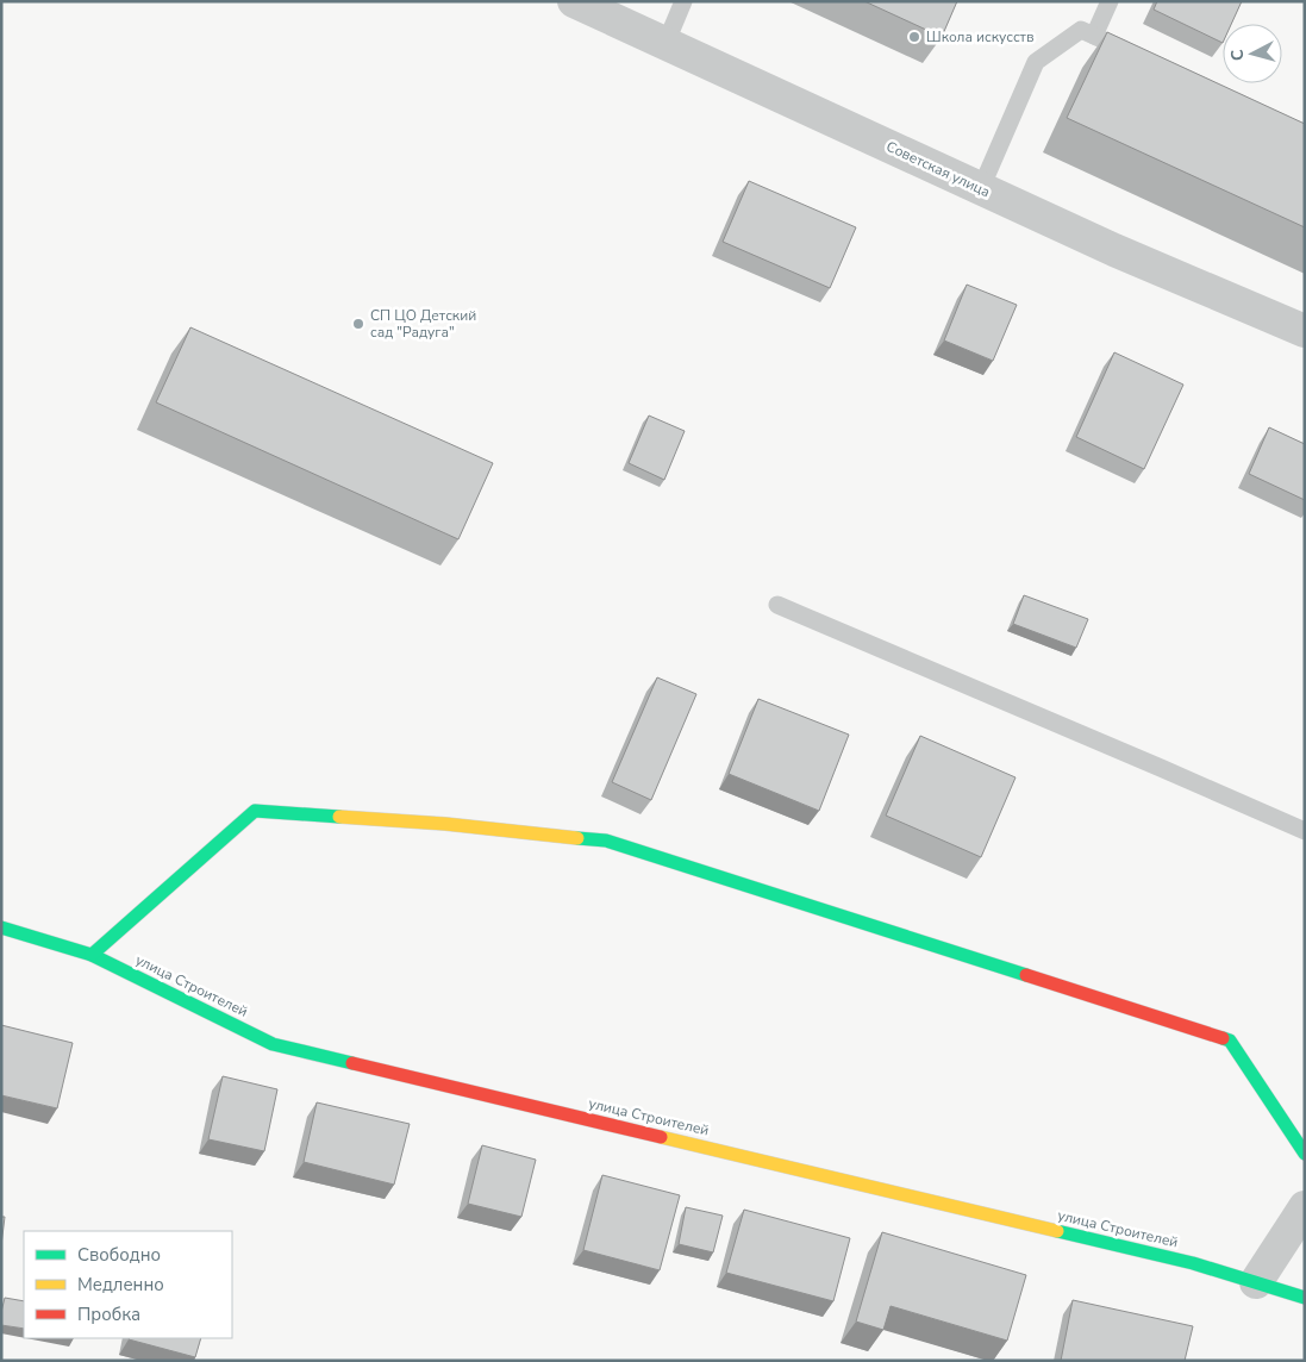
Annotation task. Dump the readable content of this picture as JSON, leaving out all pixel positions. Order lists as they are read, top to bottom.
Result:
{
  "streets": {
    "street": ["Советская улица", "улица Строителей"]
  },
  "places": ["Школа искусств", "СП ЦО Детский сад \"Радуга\""],
  "legend": ["Свободно", "Медленно", "Пробка"],
  "north": "left"
}
